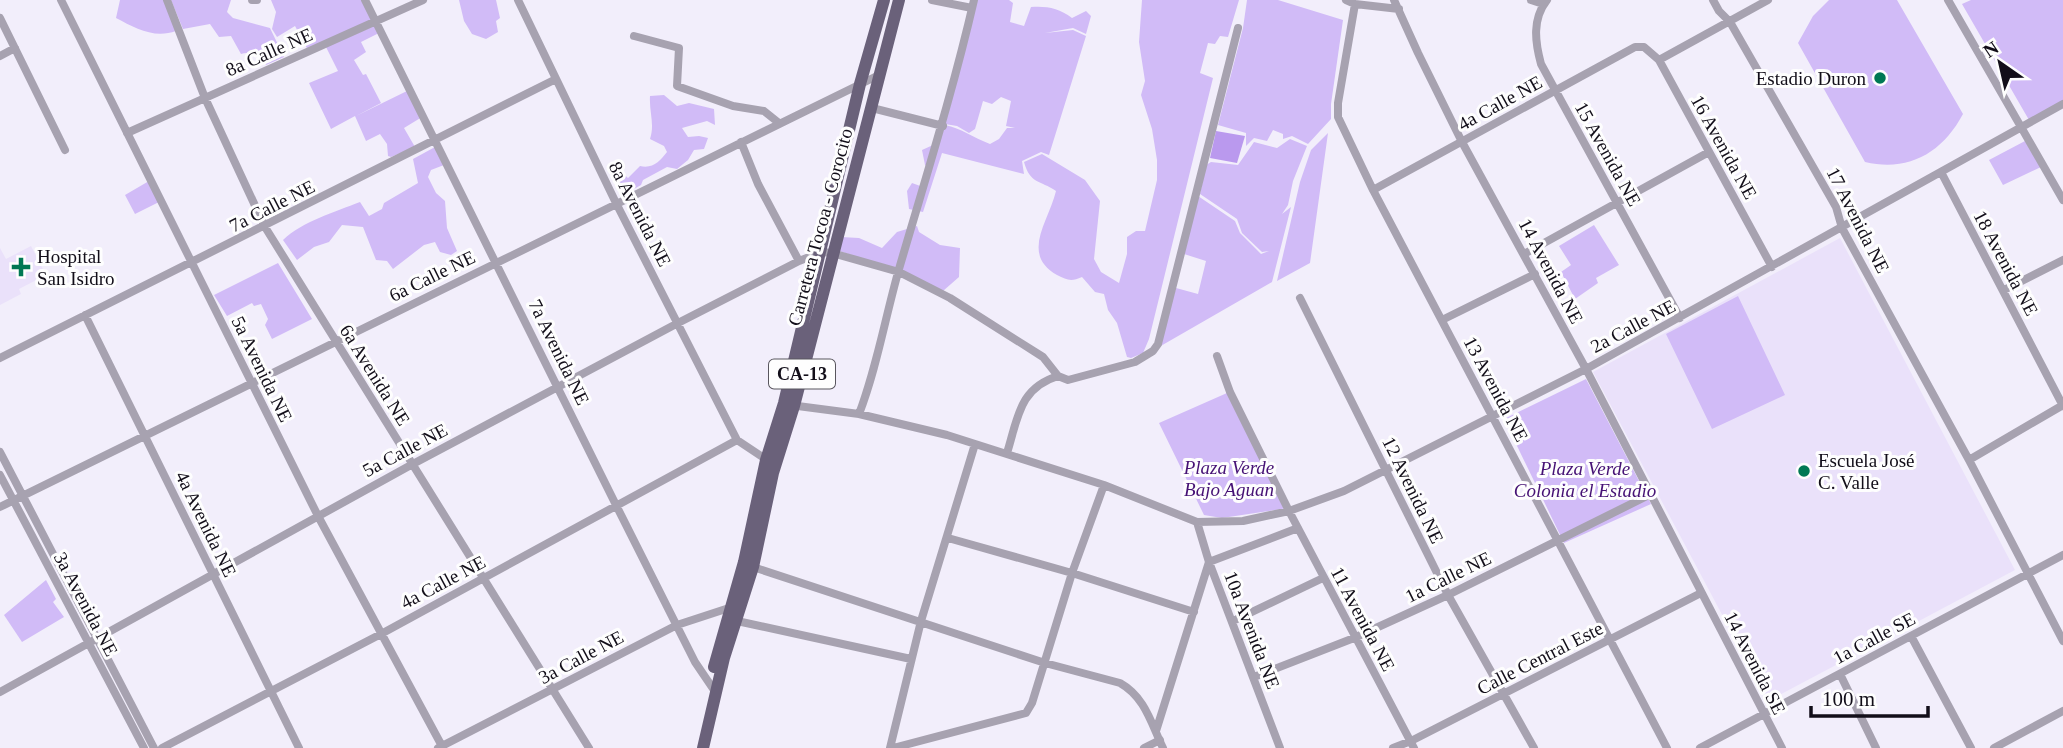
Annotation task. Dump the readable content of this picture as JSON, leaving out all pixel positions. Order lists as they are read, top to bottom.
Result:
{
  "streets": {
    "main road": ["Carretera Tocoa - Corocito", "CA-13"],
    "street": [
      "8a Calle NE",
      "4a Calle NE",
      "16 Avenida NE",
      "15 Avenida NE",
      "7a Calle NE",
      "8a Avenida NE",
      "17 Avenida NE",
      "18 Avenida NE",
      "14 Avenida NE",
      "6a Calle NE",
      "2a Calle NE",
      "7a Avenida NE",
      "5a Avenida NE",
      "6a Avenida NE",
      "13 Avenida NE",
      "5a Calle NE",
      "12 Avenida NE",
      "4a Avenida NE",
      "1a Calle NE",
      "3a Avenida NE",
      "11 Avenida NE",
      "10a Avenida NE",
      "1a Calle SE",
      "3a Calle NE",
      "Calle Central Este",
      "14 Avenida SE"
    ]
  },
  "crossings": [
    ["8a Calle NE", "7a Avenida NE"],
    ["8a Calle NE", "5a Avenida NE"],
    ["8a Calle NE", "6a Avenida NE"],
    ["4a Calle NE", "16 Avenida NE"],
    ["4a Calle NE", "15 Avenida NE"],
    ["4a Calle NE", "8a Avenida NE"],
    ["4a Calle NE", "14 Avenida NE"],
    ["4a Calle NE", "7a Avenida NE"],
    ["4a Calle NE", "5a Avenida NE"],
    ["4a Calle NE", "6a Avenida NE"],
    ["4a Calle NE", "13 Avenida NE"],
    ["4a Calle NE", "4a Avenida NE"],
    ["16 Avenida NE", "2a Calle NE"],
    ["15 Avenida NE", "2a Calle NE"],
    ["7a Calle NE", "8a Avenida NE"],
    ["7a Calle NE", "7a Avenida NE"],
    ["7a Calle NE", "5a Avenida NE"],
    ["7a Calle NE", "6a Avenida NE"],
    ["7a Calle NE", "4a Avenida NE"],
    ["8a Avenida NE", "6a Calle NE"],
    ["8a Avenida NE", "5a Calle NE"],
    ["17 Avenida NE", "2a Calle NE"],
    ["17 Avenida NE", "1a Calle SE"],
    ["Carretera Tocoa - Corocito", "6a Calle NE"],
    ["Carretera Tocoa - Corocito", "7a Avenida NE"],
    ["Carretera Tocoa - Corocito", "5a Calle NE"],
    ["Carretera Tocoa - Corocito", "3a Calle NE"],
    ["18 Avenida NE", "2a Calle NE"],
    ["14 Avenida NE", "2a Calle NE"],
    ["14 Avenida NE", "1a Calle NE"],
    ["14 Avenida NE", "Calle Central Este"],
    ["14 Avenida NE", "14 Avenida SE"],
    ["6a Calle NE", "7a Avenida NE"],
    ["6a Calle NE", "5a Avenida NE"],
    ["6a Calle NE", "6a Avenida NE"],
    ["6a Calle NE", "4a Avenida NE"],
    ["6a Calle NE", "3a Avenida NE"],
    ["2a Calle NE", "13 Avenida NE"],
    ["2a Calle NE", "12 Avenida NE"],
    ["2a Calle NE", "11 Avenida NE"],
    ["2a Calle NE", "10a Avenida NE"],
    ["7a Avenida NE", "5a Calle NE"],
    ["7a Avenida NE", "3a Calle NE"],
    ["5a Avenida NE", "5a Calle NE"],
    ["5a Avenida NE", "3a Calle NE"],
    ["6a Avenida NE", "5a Calle NE"],
    ["6a Avenida NE", "3a Calle NE"],
    ["13 Avenida NE", "1a Calle NE"],
    ["13 Avenida NE", "Calle Central Este"],
    ["5a Calle NE", "4a Avenida NE"],
    ["5a Calle NE", "3a Avenida NE"],
    ["12 Avenida NE", "1a Calle NE"],
    ["12 Avenida NE", "Calle Central Este"],
    ["1a Calle NE", "11 Avenida NE"],
    ["1a Calle NE", "10a Avenida NE"],
    ["11 Avenida NE", "Calle Central Este"],
    ["1a Calle SE", "14 Avenida SE"],
    ["Calle Central Este", "14 Avenida SE"]
  ],
  "parks": ["Plaza Verde Bajo Aguan", "Plaza Verde Colonia el Estadio"],
  "places": {
    "other": ["Estadio Duron", "Escuela José C. Valle"],
    "health": ["Hospital San Isidro"]
  },
  "scale_bar": "100 m",
  "north": "top left"
}
